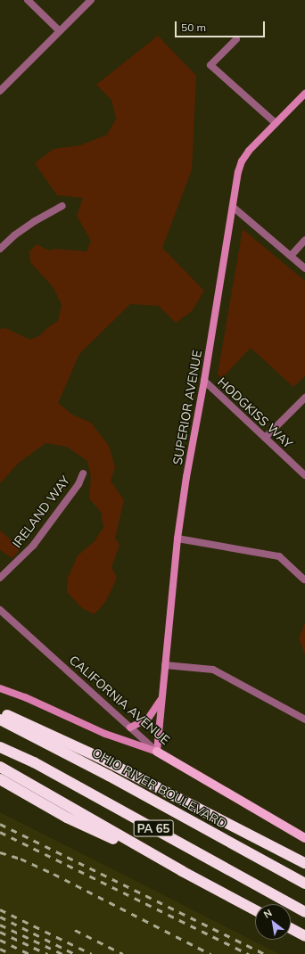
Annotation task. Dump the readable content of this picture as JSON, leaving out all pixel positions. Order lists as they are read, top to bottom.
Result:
{
  "streets": {
    "highway": ["OHIO RIVER BOULEVARD", "PA 65"],
    "main road": ["CALIFORNIA AVENUE"],
    "street": ["SUPERIOR AVENUE", "HODGKISS WAY", "IRELAND WAY"]
  },
  "crossings": [
    ["SUPERIOR AVENUE", "HODGKISS WAY"],
    ["SUPERIOR AVENUE", "CALIFORNIA AVENUE"]
  ],
  "scale_bar": "50 m",
  "north": "top left"
}
